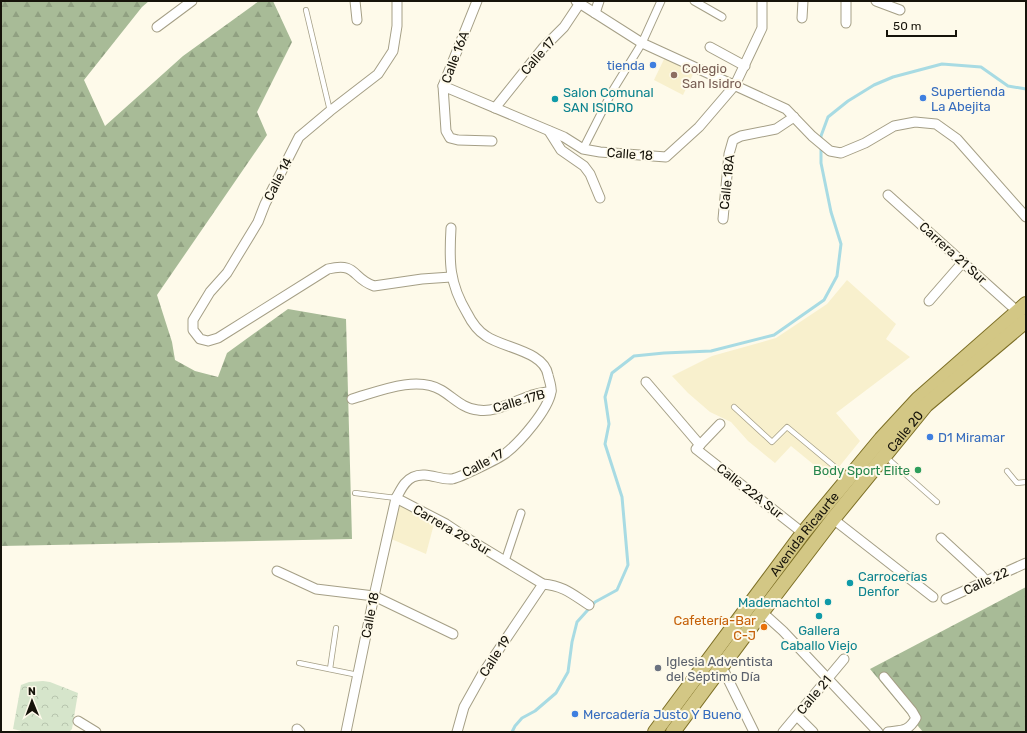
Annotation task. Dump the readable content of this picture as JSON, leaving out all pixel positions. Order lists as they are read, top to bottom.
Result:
{
  "streets": {
    "main road": ["Calle 20", "Avenida Ricaurte"],
    "street": [
      "Calle 17",
      "Calle 16A",
      "Calle 18",
      "Calle 14",
      "Calle 18A",
      "Carrera 21 Sur",
      "Calle 17B",
      "Calle 22A Sur",
      "Carrera 29 Sur",
      "Calle 22",
      "Calle 19",
      "Calle 21"
    ]
  },
  "crossings": [
    ["Calle 17", "Calle 18"],
    ["Calle 17", "Calle 17B"],
    ["Calle 17", "Carrera 29 Sur"],
    ["Calle 16A", "Calle 18"],
    ["Calle 18", "Carrera 29 Sur"],
    ["Carrera 21 Sur", "Calle 20"],
    ["Carrera 21 Sur", "Avenida Ricaurte"],
    ["Calle 20", "Avenida Ricaurte"],
    ["Calle 22A Sur", "Avenida Ricaurte"],
    ["Carrera 29 Sur", "Calle 19"]
  ],
  "places": [
    "tienda",
    "Colegio San Isidro",
    "Supertienda La Abejita",
    "Salon Comunal SAN ISIDRO",
    "D1 Miramar",
    "Body Sport Elite",
    "Carrocerías Denfor",
    "Mademachtol",
    "Gallera Caballo Viejo",
    "Cafetería-Bar C-J",
    "Iglesia Adventista del Séptimo Día",
    "Mercadería Justo Y Bueno"
  ],
  "scale_bar": "50 m",
  "north": "top"
}
